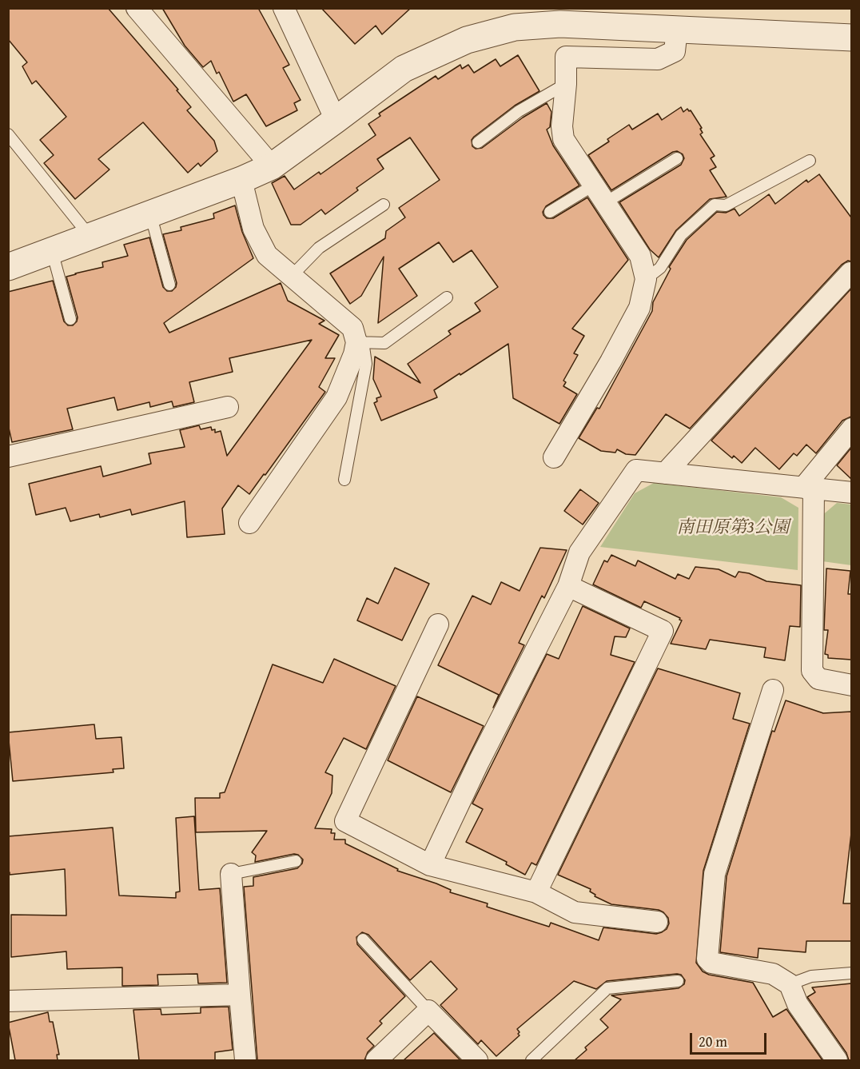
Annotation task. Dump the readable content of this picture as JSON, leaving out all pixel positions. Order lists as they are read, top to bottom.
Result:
{
  "parks": ["南田原第3公園"],
  "scale_bar": "20 m"
}
